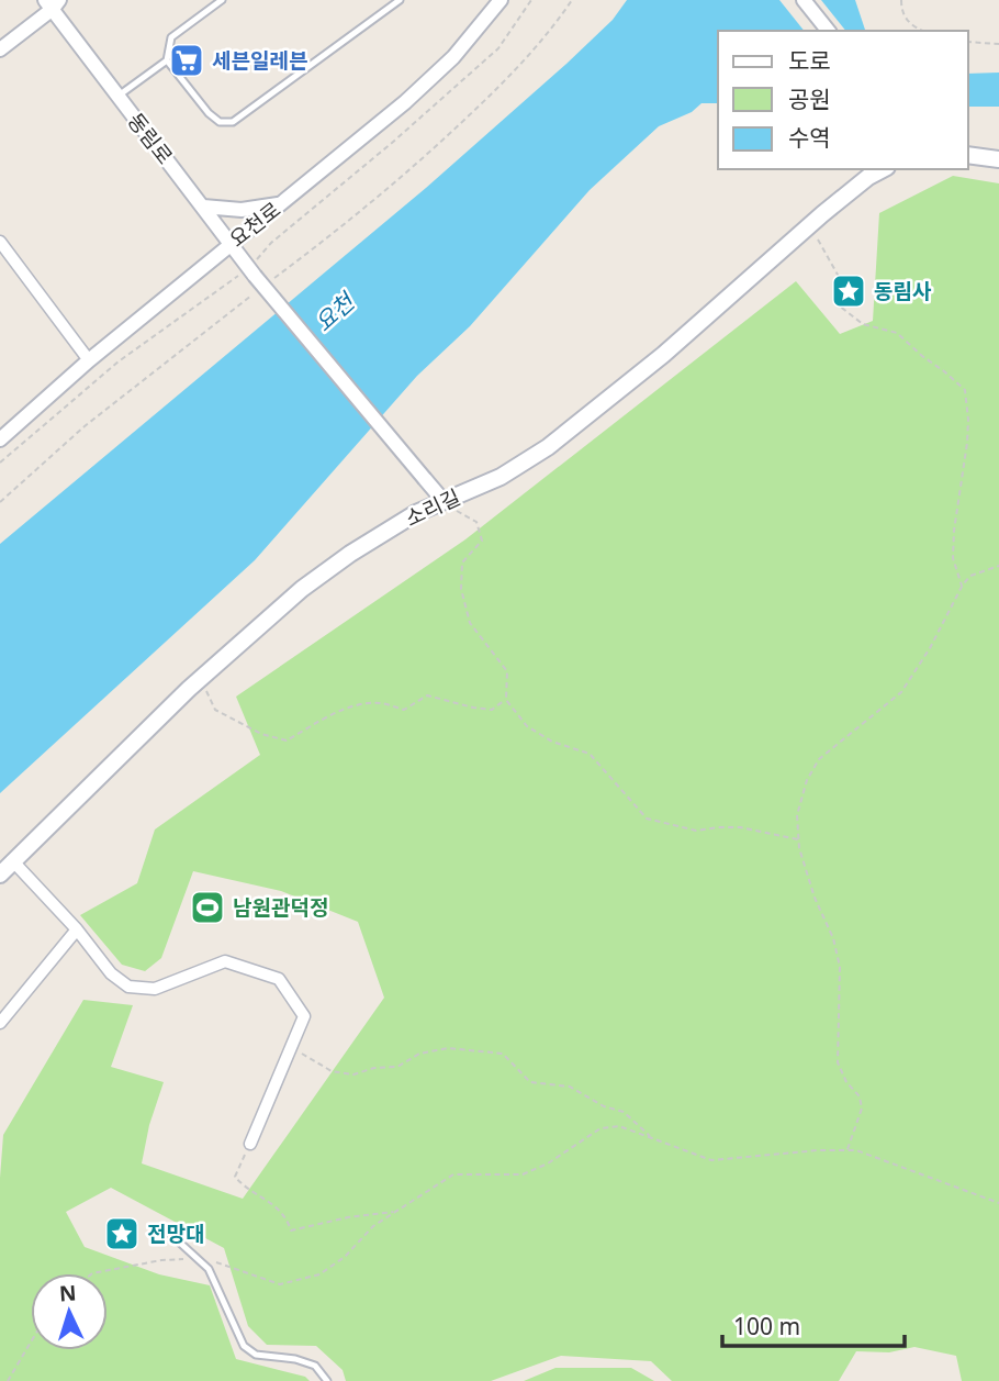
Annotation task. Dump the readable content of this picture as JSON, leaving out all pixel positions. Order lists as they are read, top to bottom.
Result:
{
  "streets": {
    "main road": ["소리길"],
    "street": ["동림로", "요천로"]
  },
  "crossings": [
    ["동림로", "요천로"],
    ["동림로", "소리길"]
  ],
  "water": ["요천"],
  "places": {
    "supermarket": ["세븐일레븐"],
    "place": ["동림사", "전망대"],
    "sports": ["남원관덕정"]
  },
  "legend": ["도로", "공원", "수역"],
  "scale_bar": "100 m",
  "north": "top"
}
